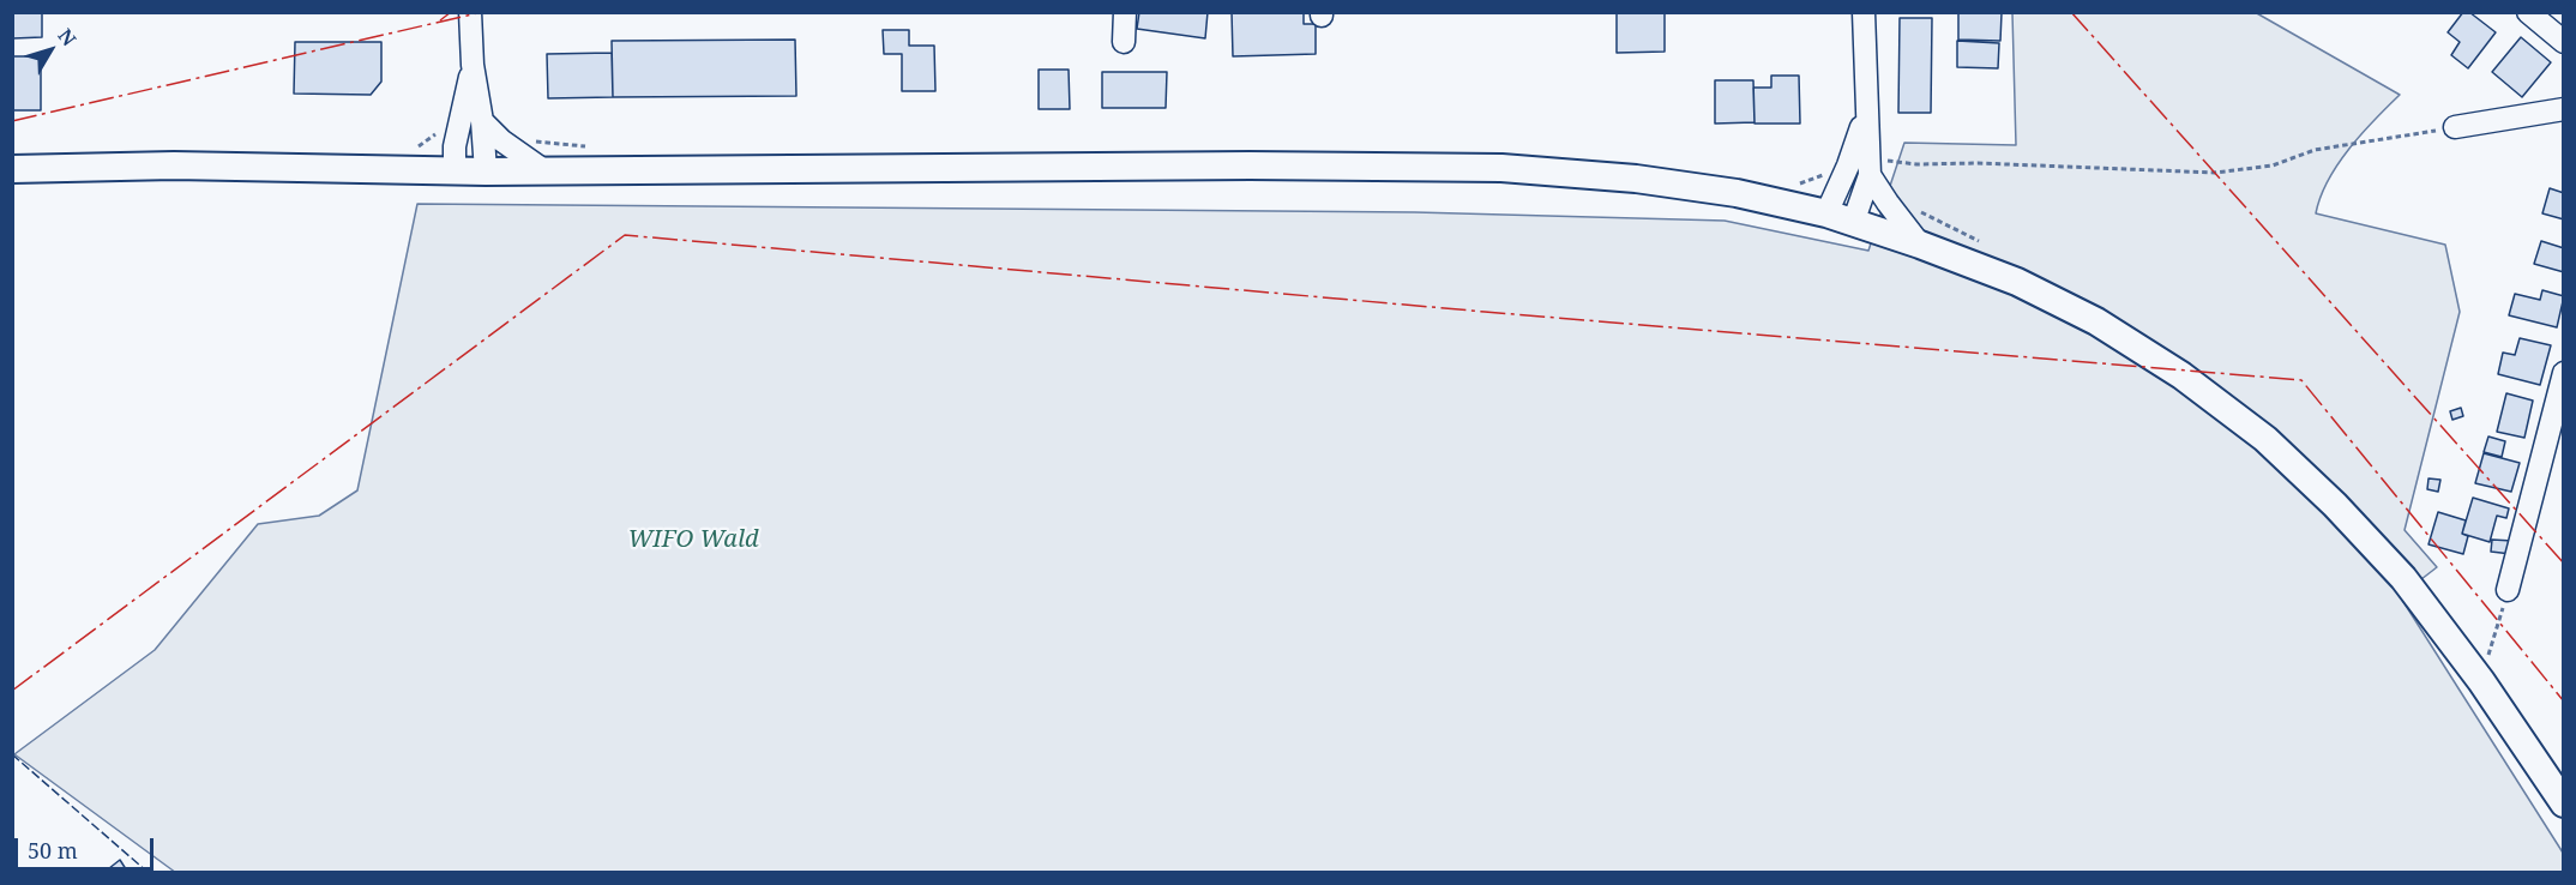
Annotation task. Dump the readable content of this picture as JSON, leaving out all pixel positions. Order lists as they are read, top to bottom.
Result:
{
  "parks": ["WIFO Wald"],
  "scale_bar": "50 m",
  "north": "top right"
}
